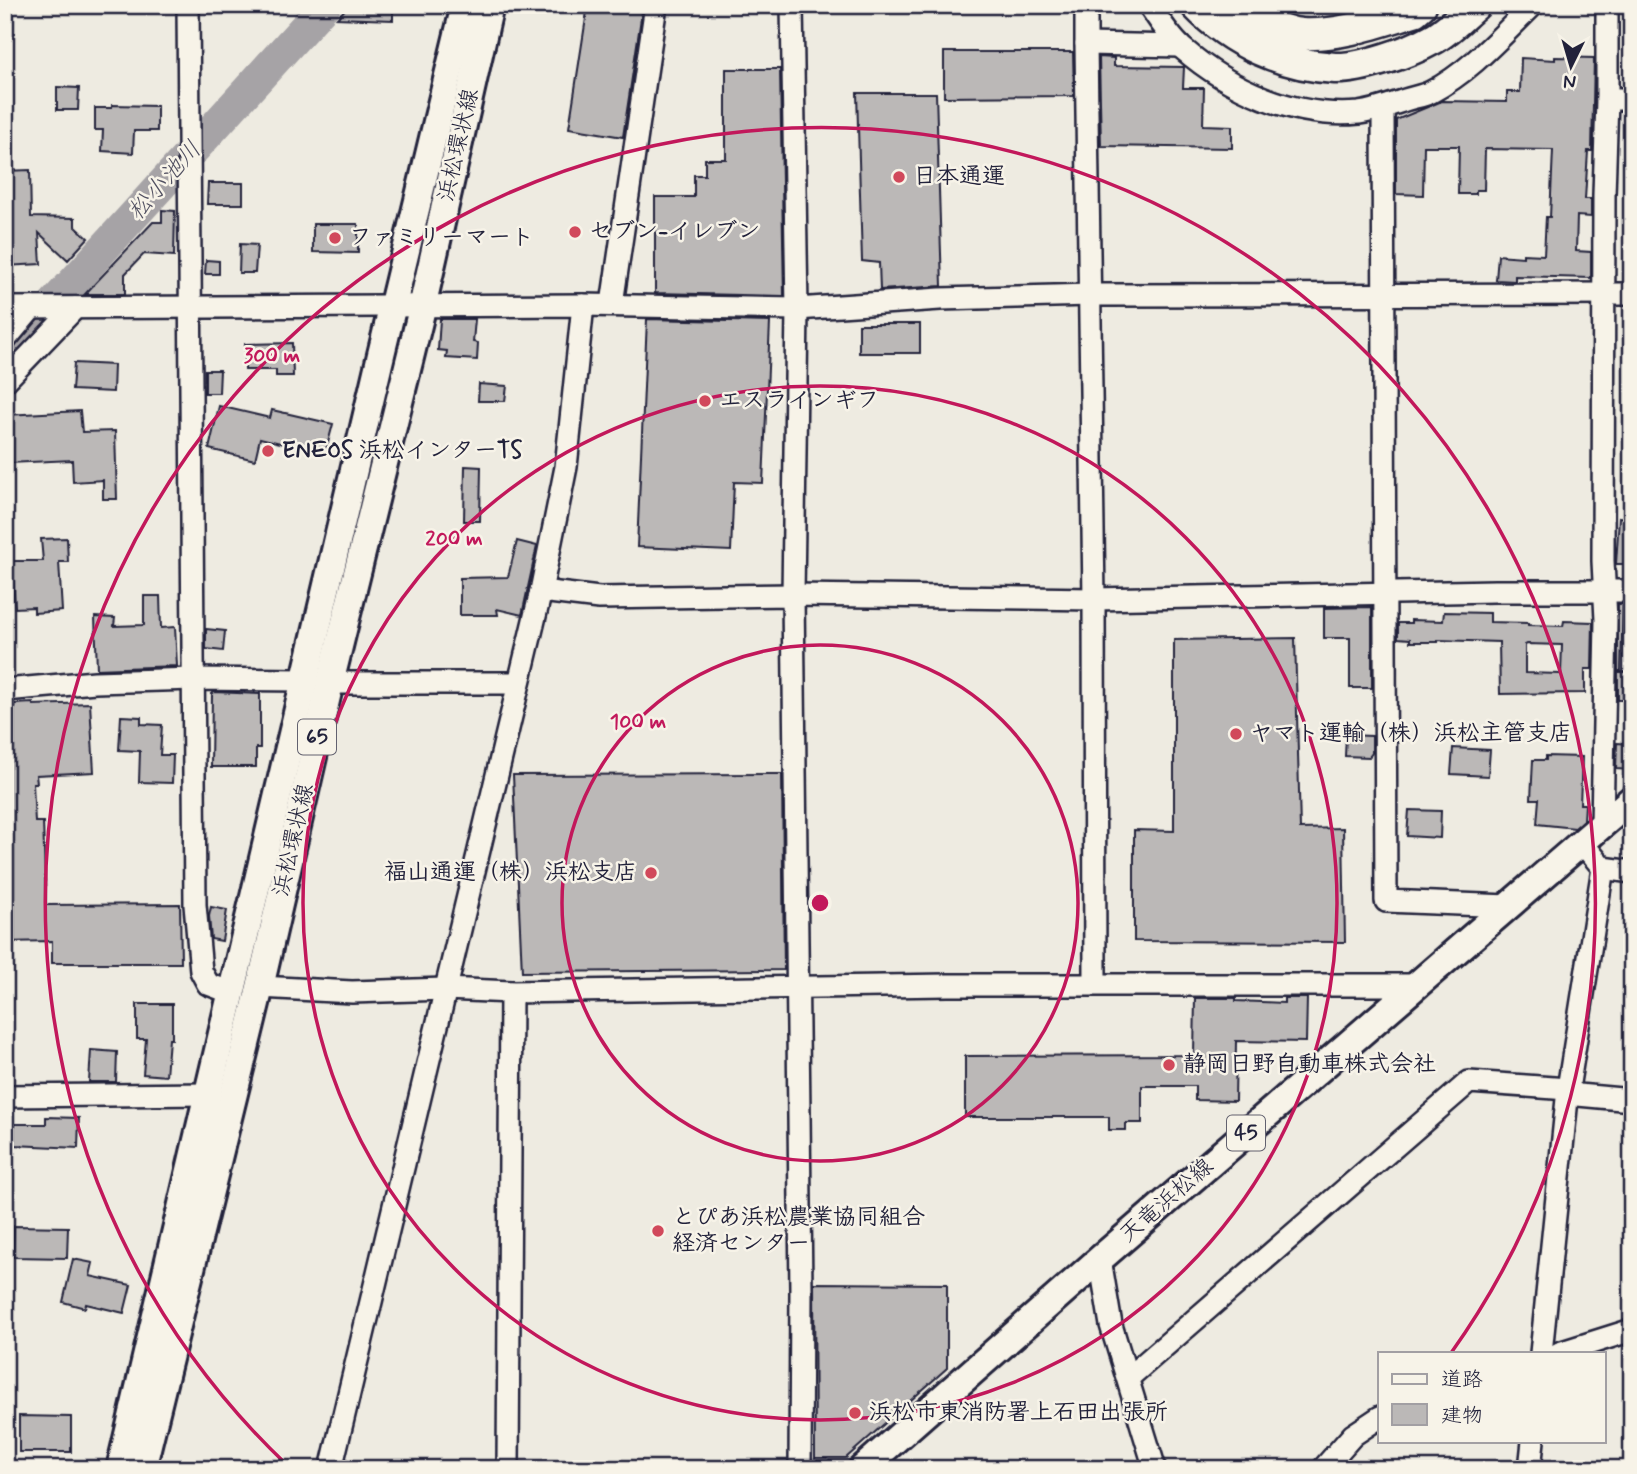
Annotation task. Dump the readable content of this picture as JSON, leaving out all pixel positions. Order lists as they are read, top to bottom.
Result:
{
  "streets": {
    "main road": [
      "浜松環状線",
      "65",
      "45",
      "天竜浜松線"
    ]
  },
  "water": ["松小池川"],
  "places": [
    "日本通運",
    "セブン-イレブン",
    "ファミリーマート",
    "エスラインギフ",
    "ENEOS 浜松インターTS",
    "ヤマト運輸（株）浜松主管支店",
    "福山通運（株）浜松支店",
    "静岡日野自動車株式会社",
    "とぴあ浜松農業協同組合 経済センター",
    "浜松市東消防署上石田出張所"
  ],
  "legend": ["道路", "建物"],
  "north": "bottom",
  "rings": ["300 m", "200 m", "100 m"]
}
